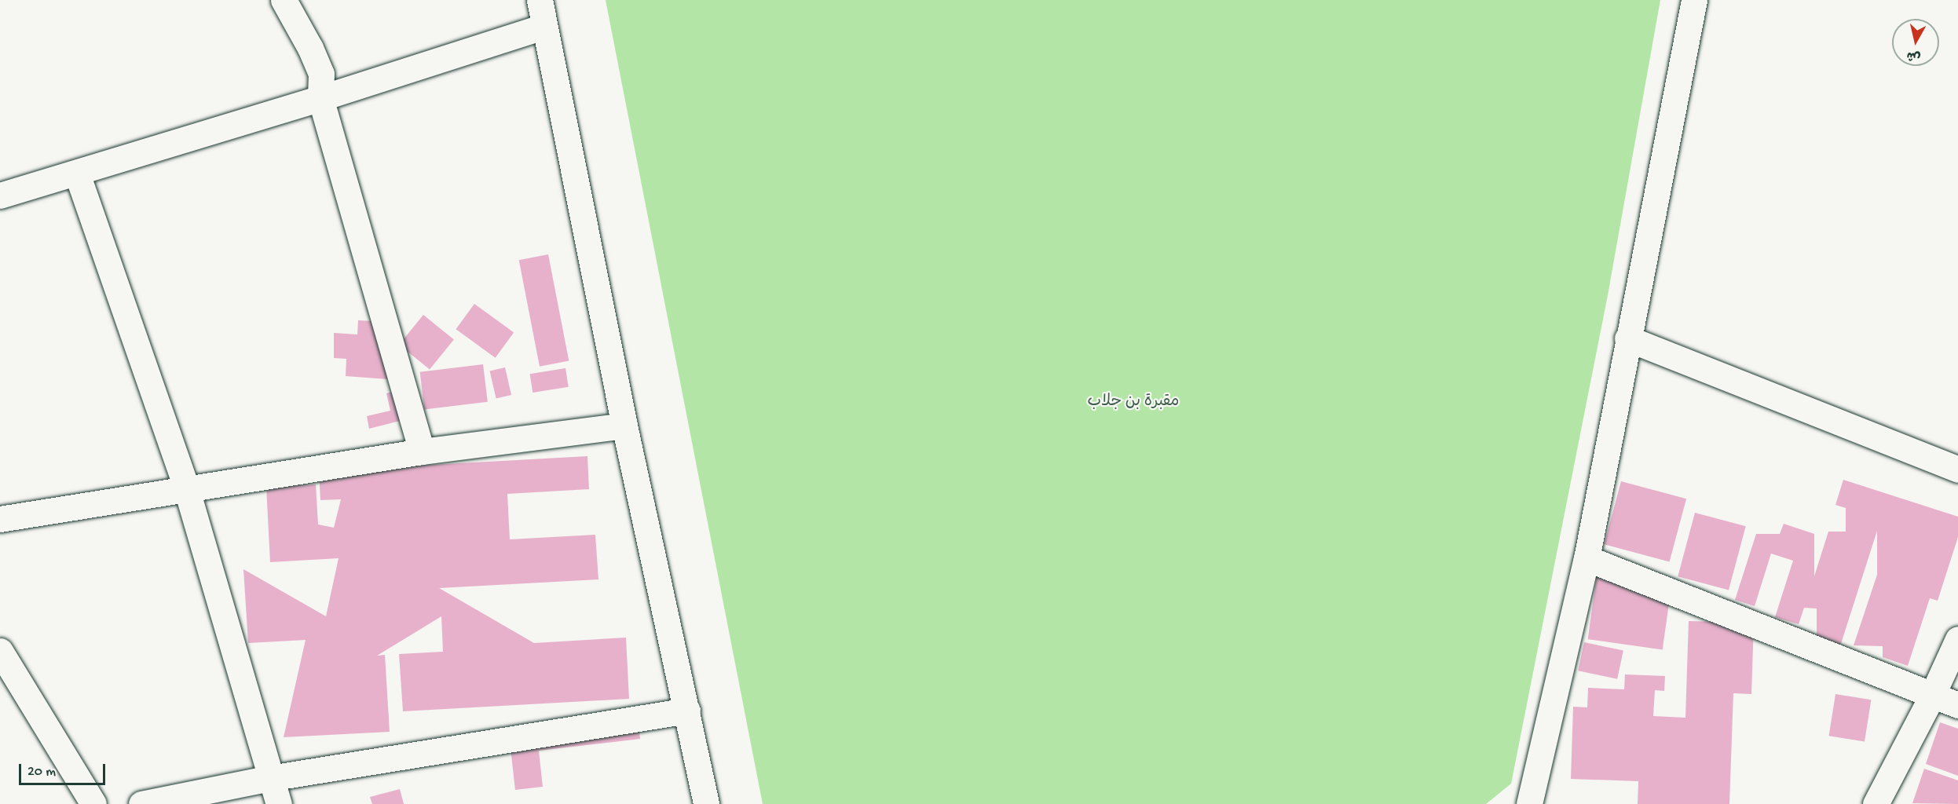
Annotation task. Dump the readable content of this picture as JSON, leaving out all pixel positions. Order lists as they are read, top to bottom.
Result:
{
  "parks": ["مقبرة بن جلاب"],
  "scale_bar": "20 m",
  "north": "bottom"
}
